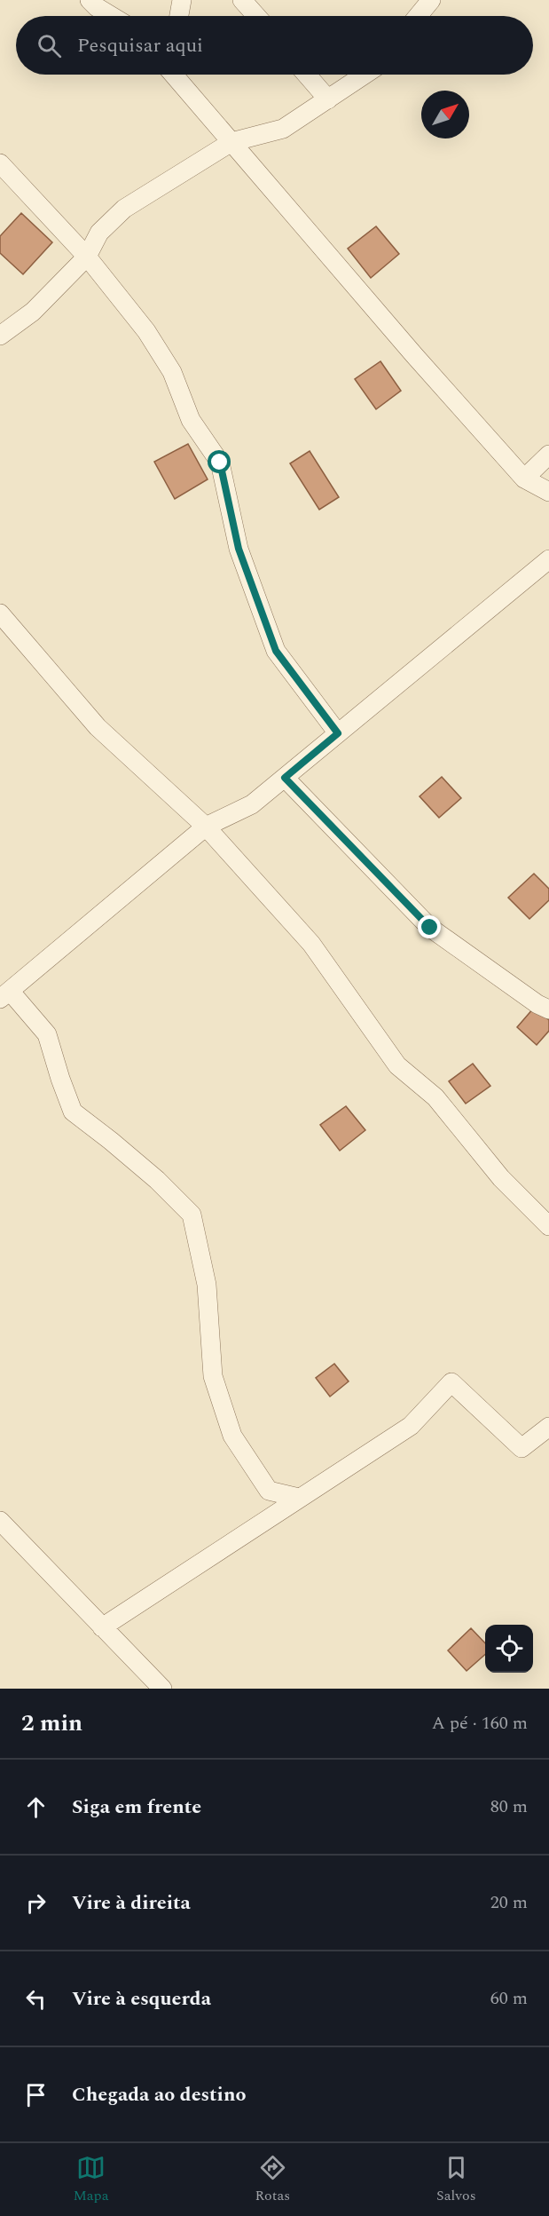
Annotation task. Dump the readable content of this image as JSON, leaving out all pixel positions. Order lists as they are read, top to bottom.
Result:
{
  "north": "top right",
  "page": {
    "search": "Pesquisar aqui",
    "heading": ["2 min", "A pé · 160 m"],
    "list": [
      ["Siga em frente", "80 m"],
      ["Vire à direita", "20 m"],
      ["Vire à esquerda", "60 m"],
      "Chegada ao destino"
    ],
    "nav": ["Mapa", "Rotas", "Salvos"]
  }
}
